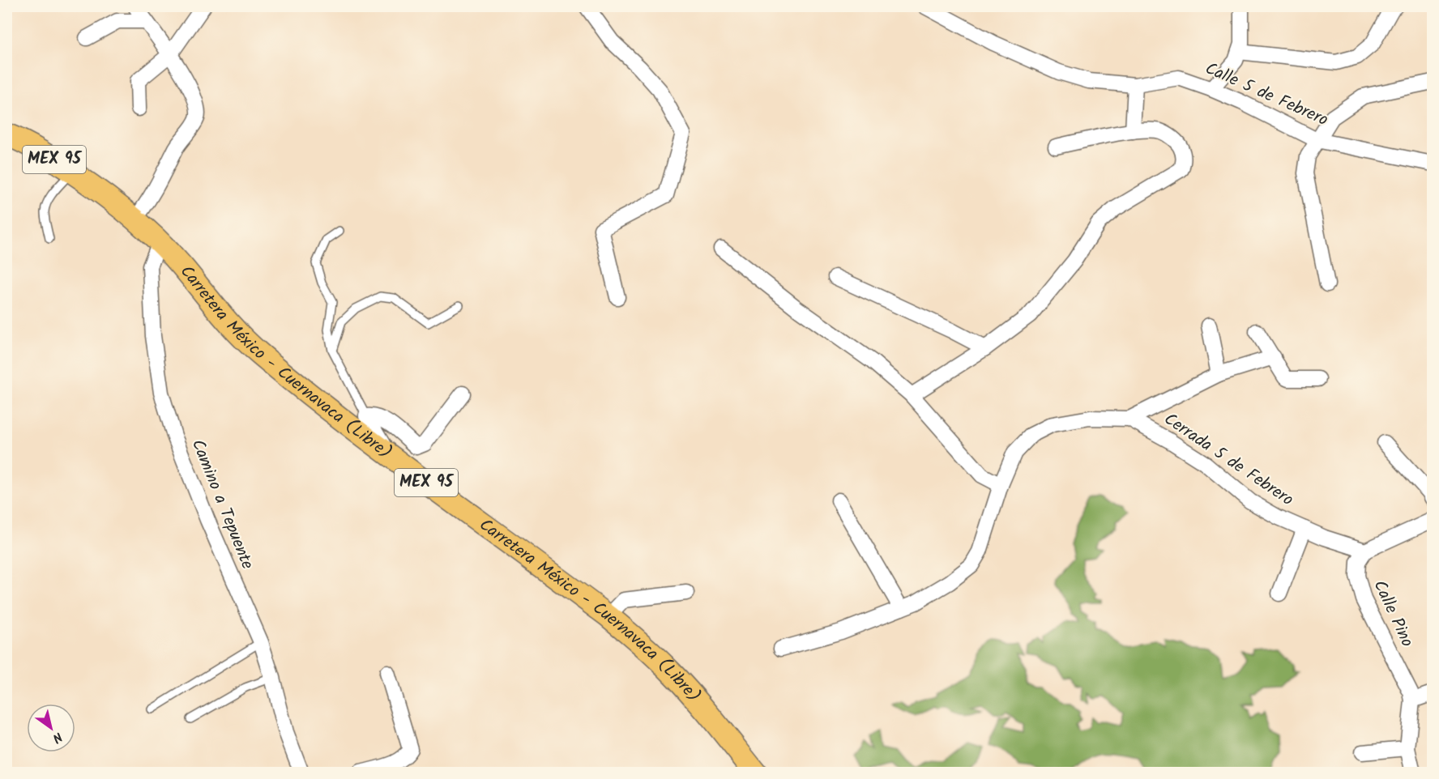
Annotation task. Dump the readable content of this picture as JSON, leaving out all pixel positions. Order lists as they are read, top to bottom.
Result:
{
  "streets": {
    "main road": ["MEX 95", "Carretera México - Cuernavaca (Libre)"],
    "street": [
      "Calle 5 de Febrero",
      "Cerrada 5 de Febrero",
      "Camino a Tepuente",
      "Calle Pino"
    ]
  },
  "crossings": [
    ["Carretera México - Cuernavaca (Libre)", "Camino a Tepuente"],
    ["Cerrada 5 de Febrero", "Calle Pino"]
  ],
  "north": "bottom right"
}
